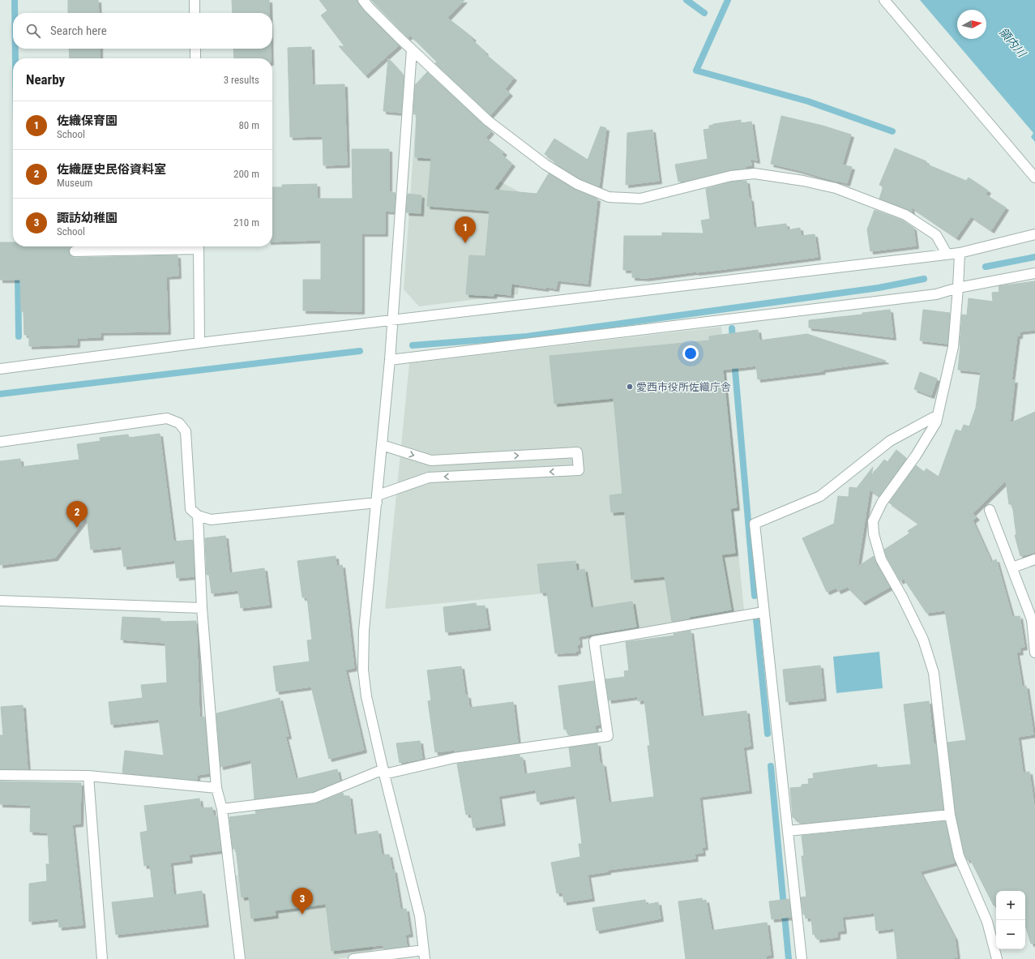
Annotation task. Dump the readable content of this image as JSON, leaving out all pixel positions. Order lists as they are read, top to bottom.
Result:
{
  "water": ["領内川"],
  "places": ["愛西市役所佐織庁舎"],
  "north": "right",
  "page": {
    "search": "Search here",
    "heading": ["Nearby", "3 results"],
    "list": [
      {
        "mark": "1",
        "name": "佐織保育園",
        "note": "School",
        "value": "80 m"
      },
      {
        "mark": "2",
        "name": "佐織歴史民俗資料室",
        "note": "Museum",
        "value": "200 m"
      },
      {
        "mark": "3",
        "name": "諏訪幼稚園",
        "note": "School",
        "value": "210 m"
      }
    ],
    "pins": ["1", "2", "3"],
    "map_buttons": ["+", "−"]
  }
}
